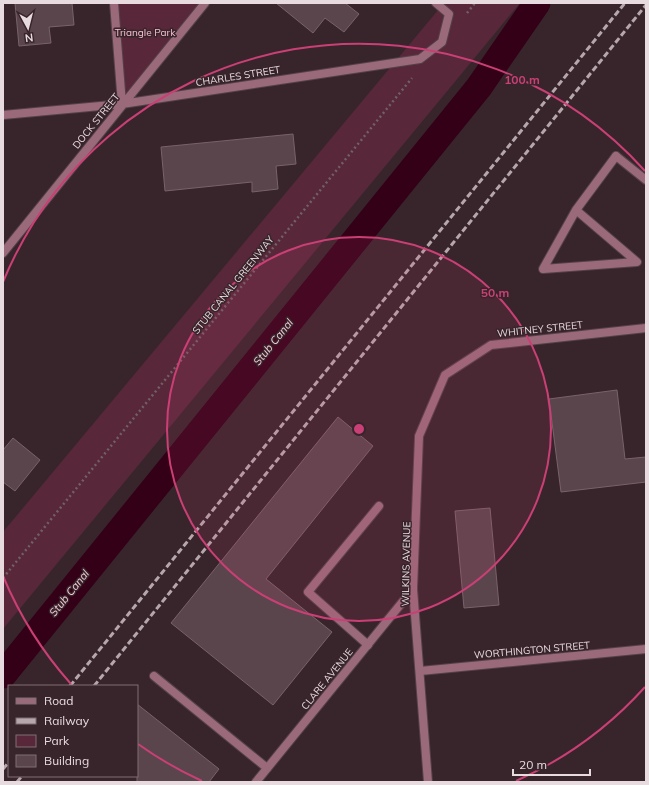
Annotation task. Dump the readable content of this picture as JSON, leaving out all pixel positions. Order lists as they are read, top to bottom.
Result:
{
  "streets": {
    "street": [
      "CHARLES STREET",
      "DOCK STREET",
      "WHITNEY STREET",
      "WILKINS AVENUE",
      "WORTHINGTON STREET",
      "CLARE AVENUE"
    ],
    "path": ["STUB CANAL GREENWAY"]
  },
  "crossings": [
    ["CHARLES STREET", "DOCK STREET"],
    ["WHITNEY STREET", "WILKINS AVENUE"],
    ["WILKINS AVENUE", "WORTHINGTON STREET"],
    ["WILKINS AVENUE", "CLARE AVENUE"]
  ],
  "water": ["Stub Canal"],
  "parks": ["Triangle Park"],
  "legend": [
    "Road",
    "Railway",
    "Park",
    "Building"
  ],
  "scale_bar": "20 m",
  "north": "bottom",
  "rings": ["100 m", "50 m"]
}
